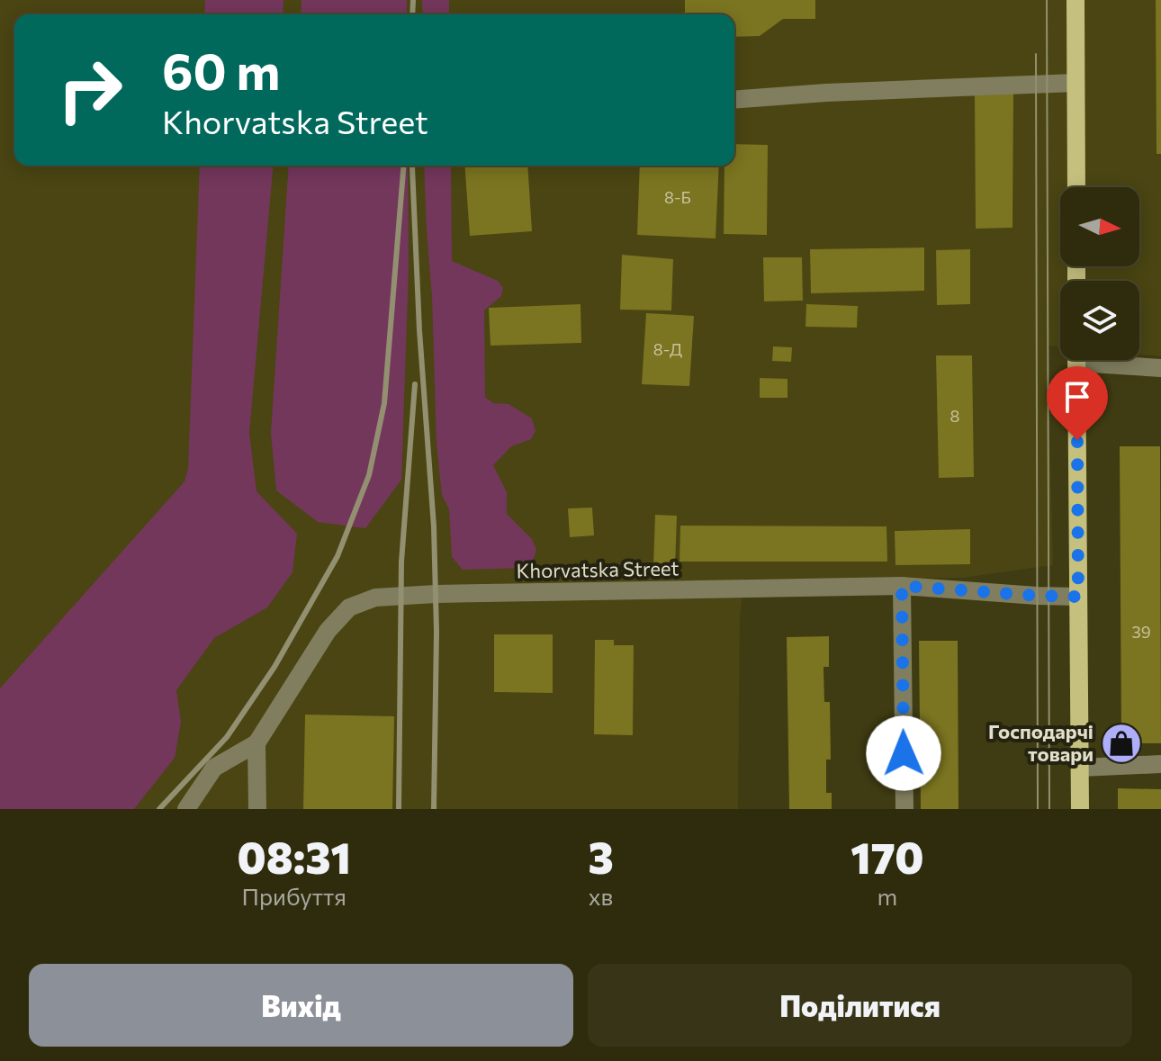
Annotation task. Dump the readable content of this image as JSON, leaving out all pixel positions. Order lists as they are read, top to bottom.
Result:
{
  "streets": {
    "street": ["Khorvatska Street"]
  },
  "places": {
    "shop": ["Господарчі товари"]
  },
  "house_numbers": [
    "8-Б",
    "8-Д",
    "8",
    "39"
  ],
  "north": "right",
  "page": {
    "turn": ["60 m", "Khorvatska Street"],
    "eta": [
      "08:31",
      "Прибуття",
      "3",
      "хв",
      "170",
      "m"
    ],
    "buttons": ["Вихід", "Поділитися"]
  }
}
